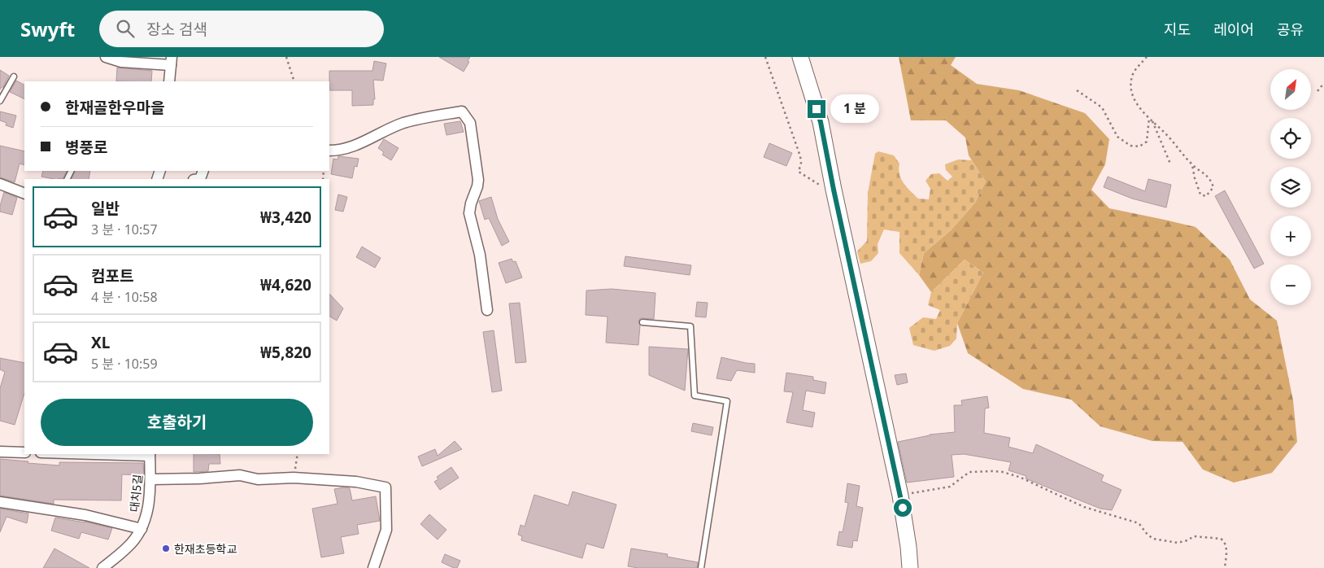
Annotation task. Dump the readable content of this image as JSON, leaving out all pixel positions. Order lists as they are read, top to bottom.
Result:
{
  "streets": {
    "street": ["대치5길"]
  },
  "places": ["한재초등학교"],
  "north": "top right",
  "page": {
    "header": "Swyft",
    "search": "장소 검색",
    "nav": ["지도", "레이어", "공유"],
    "map_buttons": ["+", "−"],
    "banner": ["한재골한우마을", "병풍로"],
    "bubble": "1 분",
    "list": [
      {
        "name": "일반",
        "note": "3 분 · 10:57",
        "value": "₩3,420"
      },
      {
        "name": "컴포트",
        "note": "4 분 · 10:58",
        "value": "₩4,620"
      },
      {
        "name": "XL",
        "note": "5 분 · 10:59",
        "value": "₩5,820"
      }
    ],
    "buttons": "호출하기"
  }
}
